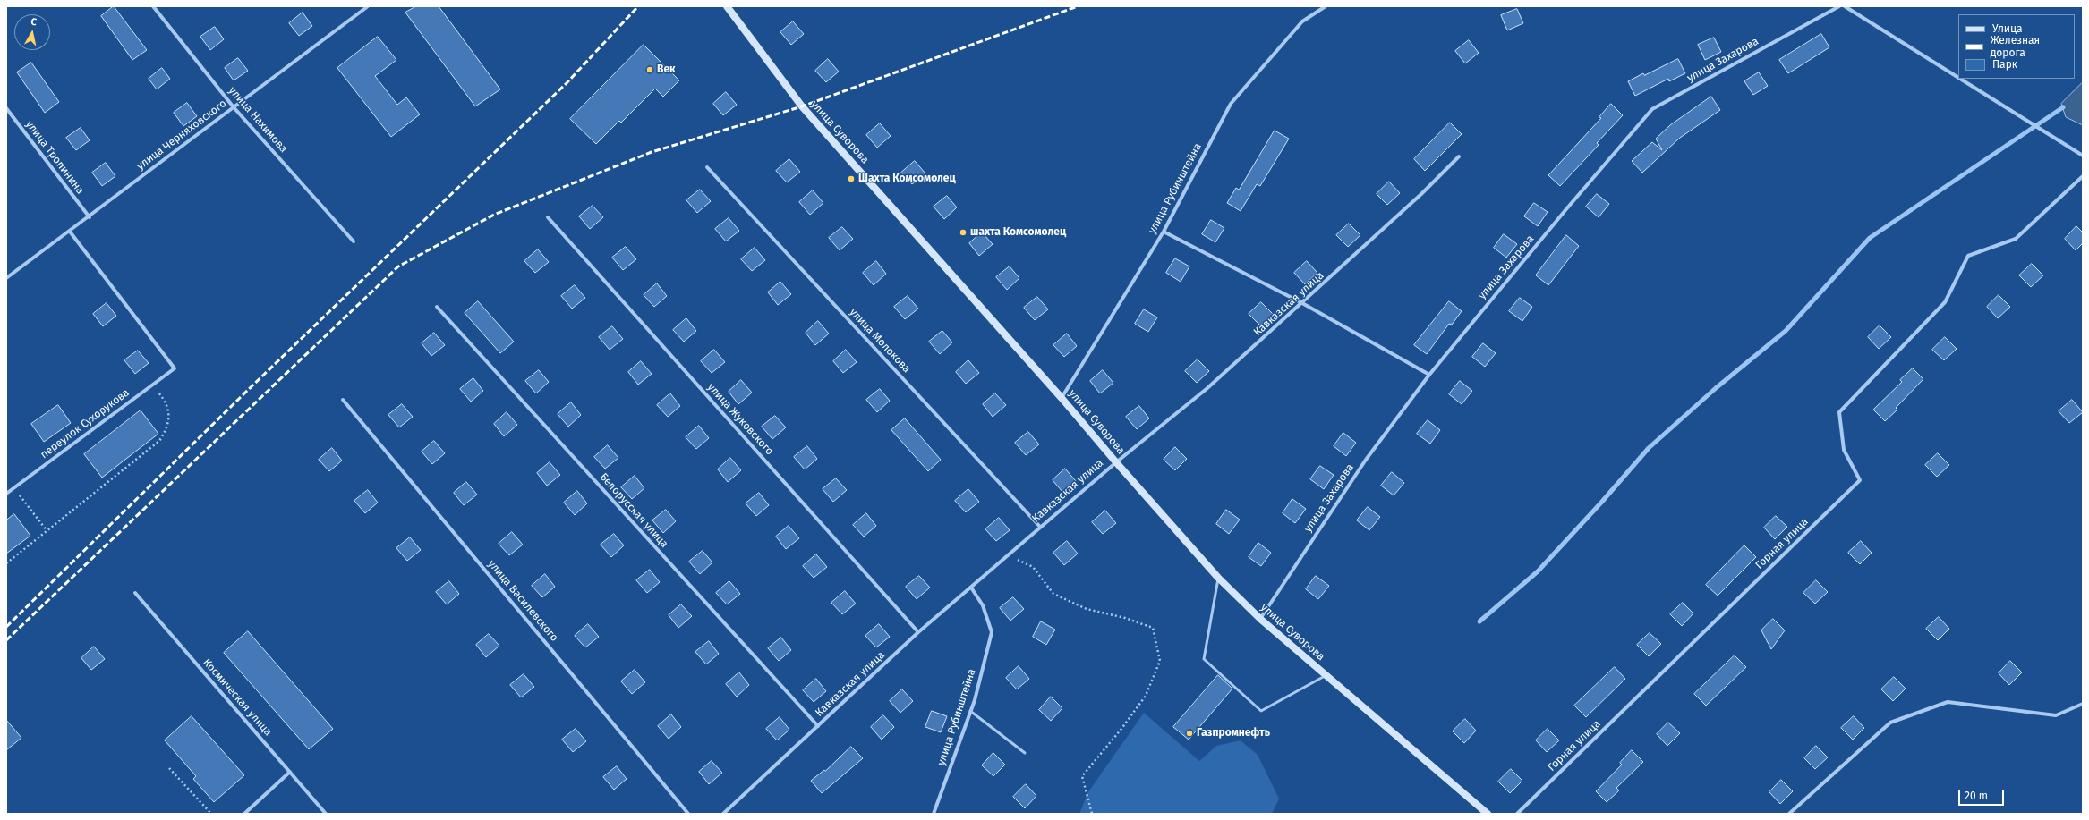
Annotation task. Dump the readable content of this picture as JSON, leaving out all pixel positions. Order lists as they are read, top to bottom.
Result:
{
  "streets": {
    "street": [
      "улица Захарова",
      "улица Нахимова",
      "улица Суворова",
      "улица Черняховского",
      "улица Тропинина",
      "улица Рубинштейна",
      "Кавказская улица",
      "улица Молокова",
      "улица Жуковского",
      "переулок Сухорукова",
      "Белорусская улица",
      "Горная улица",
      "улица Василевского",
      "Космическая улица"
    ]
  },
  "crossings": [
    ["улица Захарова", "улица Суворова"],
    ["улица Нахимова", "улица Черняховского"],
    ["улица Суворова", "улица Рубинштейна"],
    ["улица Суворова", "Кавказская улица"],
    ["улица Черняховского", "улица Тропинина"],
    ["улица Черняховского", "переулок Сухорукова"],
    ["улица Рубинштейна", "Кавказская улица"],
    ["Кавказская улица", "улица Молокова"],
    ["Кавказская улица", "улица Жуковского"],
    ["Кавказская улица", "Белорусская улица"]
  ],
  "places": [
    "Век",
    "Шахта Комсомолец",
    "шахта Комсомолец",
    "Газпромнефть"
  ],
  "legend": ["Улица", "Железная дорога", "Парк"],
  "scale_bar": "20 m",
  "north": "top"
}
